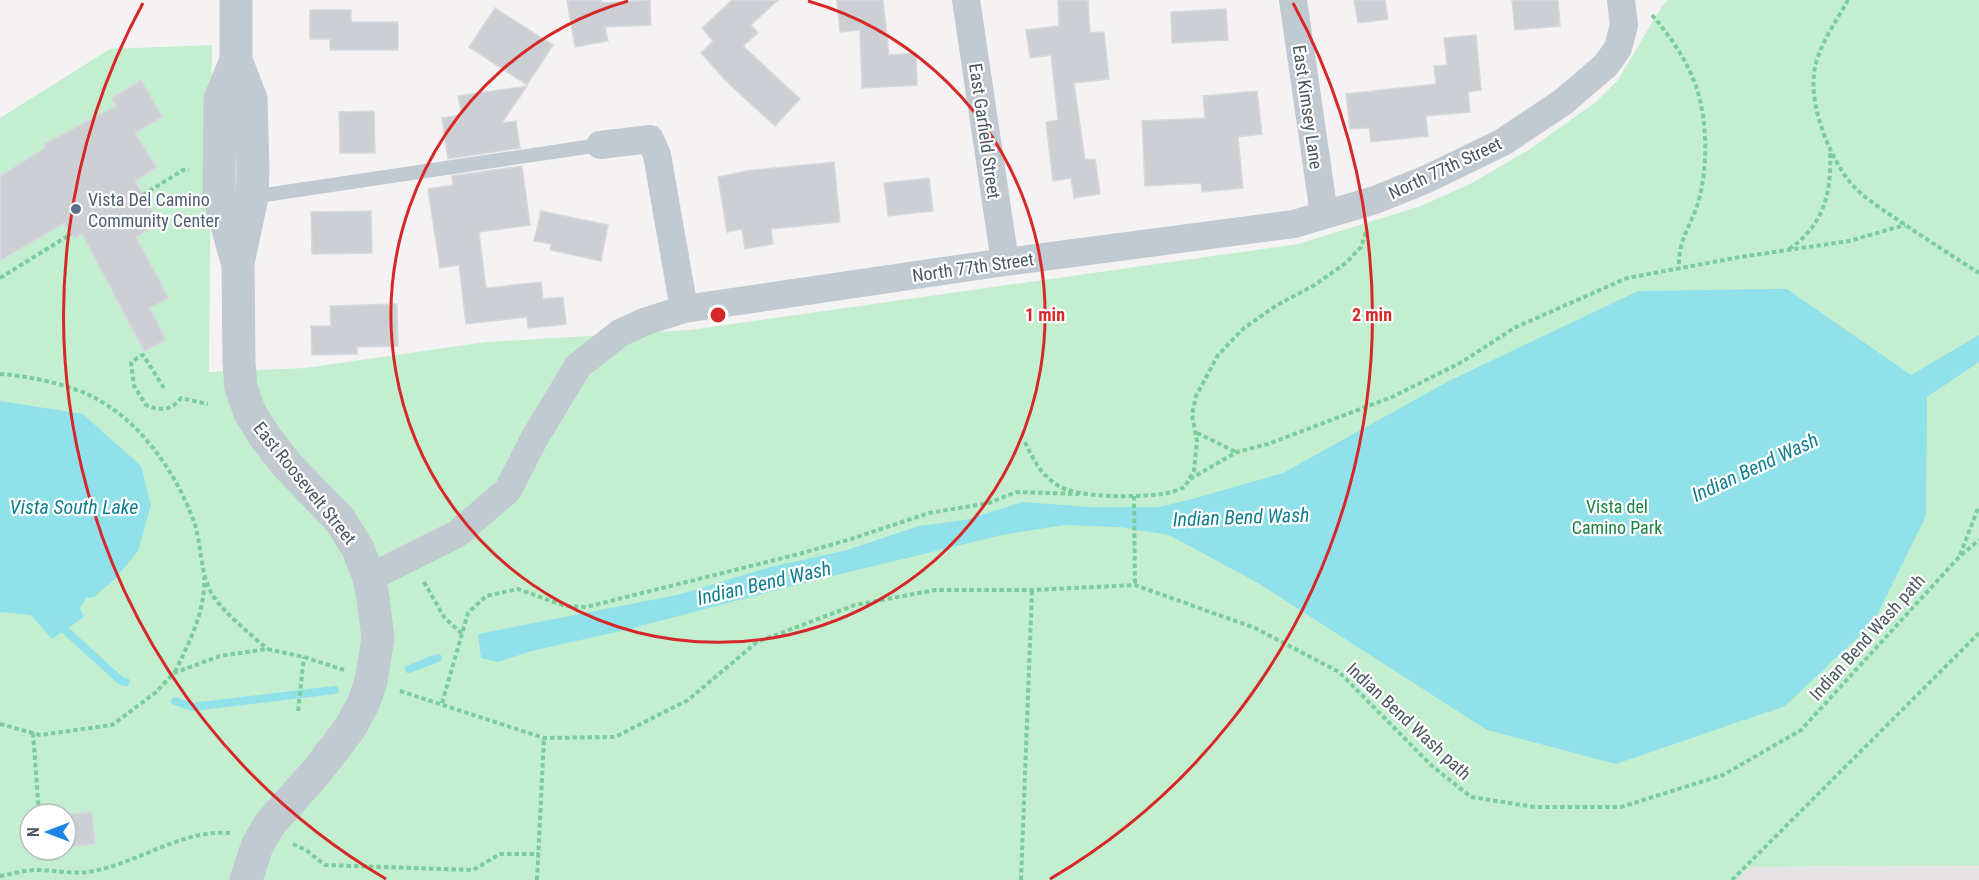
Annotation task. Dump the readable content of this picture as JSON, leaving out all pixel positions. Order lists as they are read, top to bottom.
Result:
{
  "streets": {
    "street": [
      "East Kimsey Lane",
      "East Garfield Street",
      "North 77th Street",
      "East Roosevelt Street"
    ],
    "path": ["Indian Bend Wash path"]
  },
  "crossings": [
    ["East Kimsey Lane", "North 77th Street"],
    ["East Garfield Street", "North 77th Street"],
    ["North 77th Street", "East Roosevelt Street"]
  ],
  "water": ["Indian Bend Wash", "Vista South Lake"],
  "parks": ["Vista del Camino Park"],
  "places": ["Vista Del Camino Community Center"],
  "north": "left",
  "rings": ["1 min", "2 min"]
}
